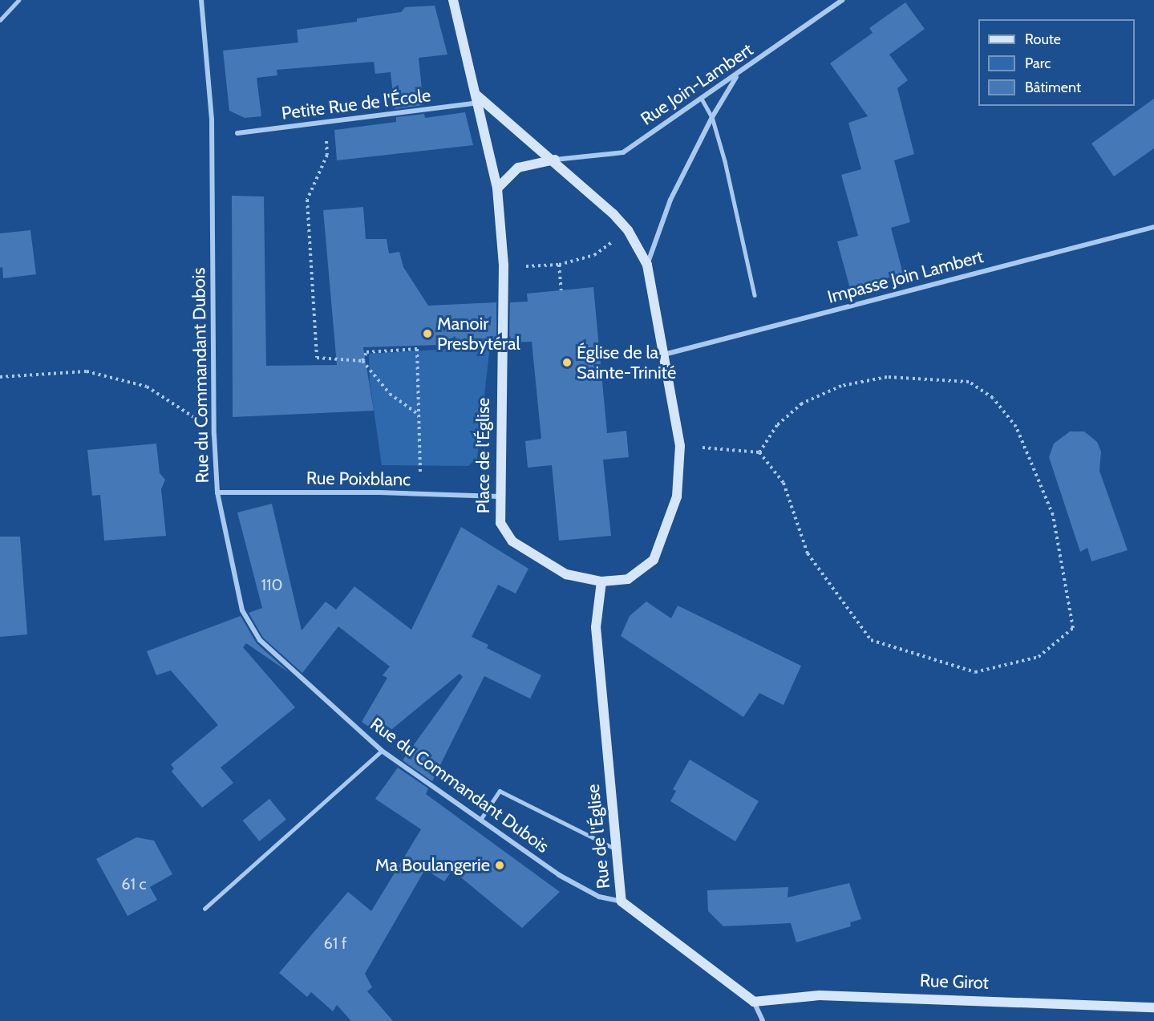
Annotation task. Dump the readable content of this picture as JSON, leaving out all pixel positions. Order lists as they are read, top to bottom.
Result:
{
  "streets": {
    "street": [
      "Rue Join-Lambert",
      "Petite Rue de l'École",
      "Impasse Join Lambert",
      "Rue du Commandant Dubois",
      "Place de l'Église",
      "Rue Poixblanc",
      "Rue de l'Église",
      "Rue Girot"
    ]
  },
  "crossings": [
    ["Rue Join-Lambert", "Place de l'Église"],
    ["Petite Rue de l'École", "Place de l'Église"],
    ["Impasse Join Lambert", "Place de l'Église"],
    ["Rue du Commandant Dubois", "Rue Poixblanc"],
    ["Rue du Commandant Dubois", "Rue de l'Église"],
    ["Place de l'Église", "Rue Poixblanc"],
    ["Place de l'Église", "Rue de l'Église"],
    ["Rue de l'Église", "Rue Girot"]
  ],
  "places": ["Manoir Presbytéral", "Église de la Sainte-Trinité", "Ma Boulangerie"],
  "house_numbers": ["110", "61 c", "61 f"],
  "legend": ["Route", "Parc", "Bâtiment"]
}
